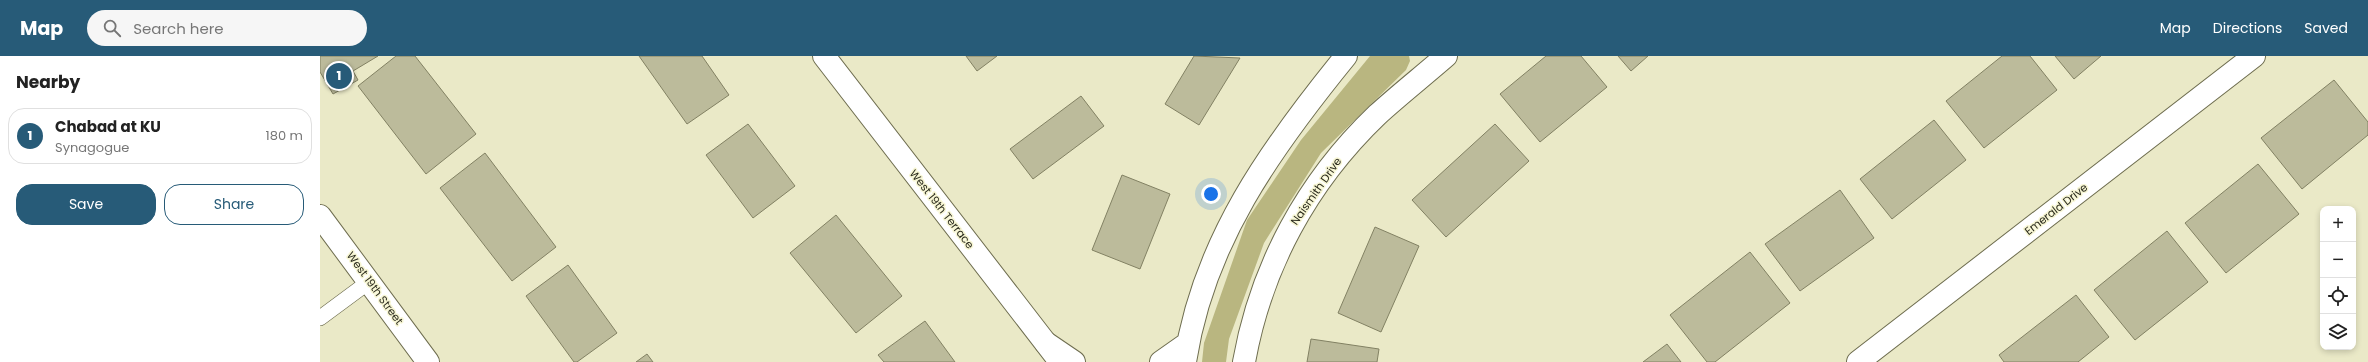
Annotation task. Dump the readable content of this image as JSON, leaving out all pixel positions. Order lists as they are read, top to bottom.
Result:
{
  "streets": {
    "street": [
      "Naismith Drive",
      "West 19th Terrace",
      "Emerald Drive",
      "West 19th Street"
    ]
  },
  "page": {
    "header": "Map",
    "search": "Search here",
    "nav": ["Map", "Directions", "Saved"],
    "heading": "Nearby",
    "pins": "1",
    "list": [
      {
        "mark": "1",
        "name": "Chabad at KU",
        "note": "Synagogue",
        "value": "180 m"
      }
    ],
    "buttons": ["Save", "Share"],
    "map_buttons": ["+", "−"]
  }
}
